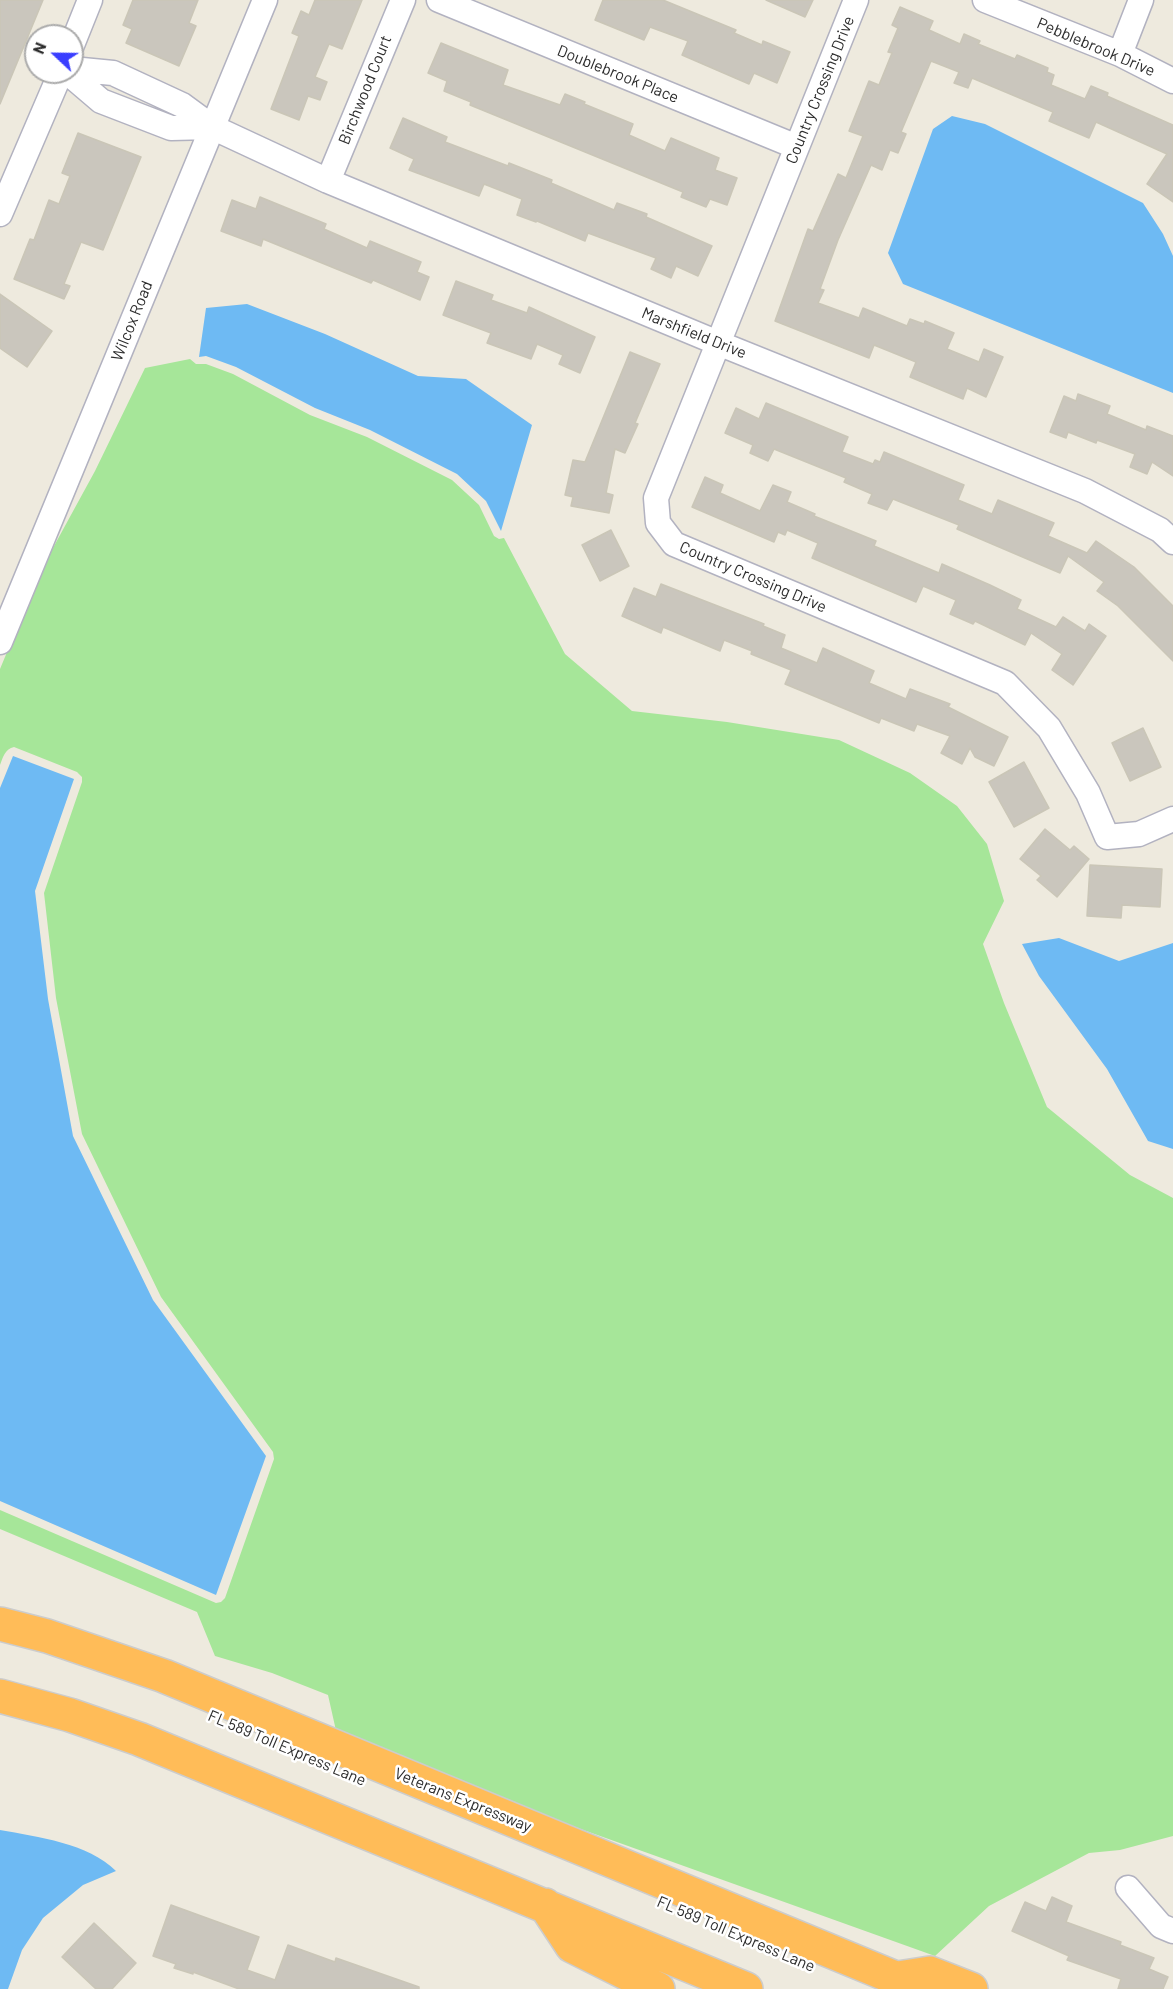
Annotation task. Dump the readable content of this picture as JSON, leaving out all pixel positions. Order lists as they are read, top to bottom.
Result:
{
  "streets": {
    "highway": ["FL 589 Toll Express Lane", "Veterans Expressway"],
    "street": [
      "Pebblebrook Drive",
      "Doublebrook Place",
      "Birchwood Court",
      "Country Crossing Drive",
      "Wilcox Road",
      "Marshfield Drive"
    ]
  },
  "crossings": [
    ["Doublebrook Place", "Country Crossing Drive"],
    ["Birchwood Court", "Marshfield Drive"],
    ["Country Crossing Drive", "Marshfield Drive"],
    ["Wilcox Road", "Marshfield Drive"],
    ["FL 589 Toll Express Lane", "Veterans Expressway"]
  ],
  "north": "left"
}
